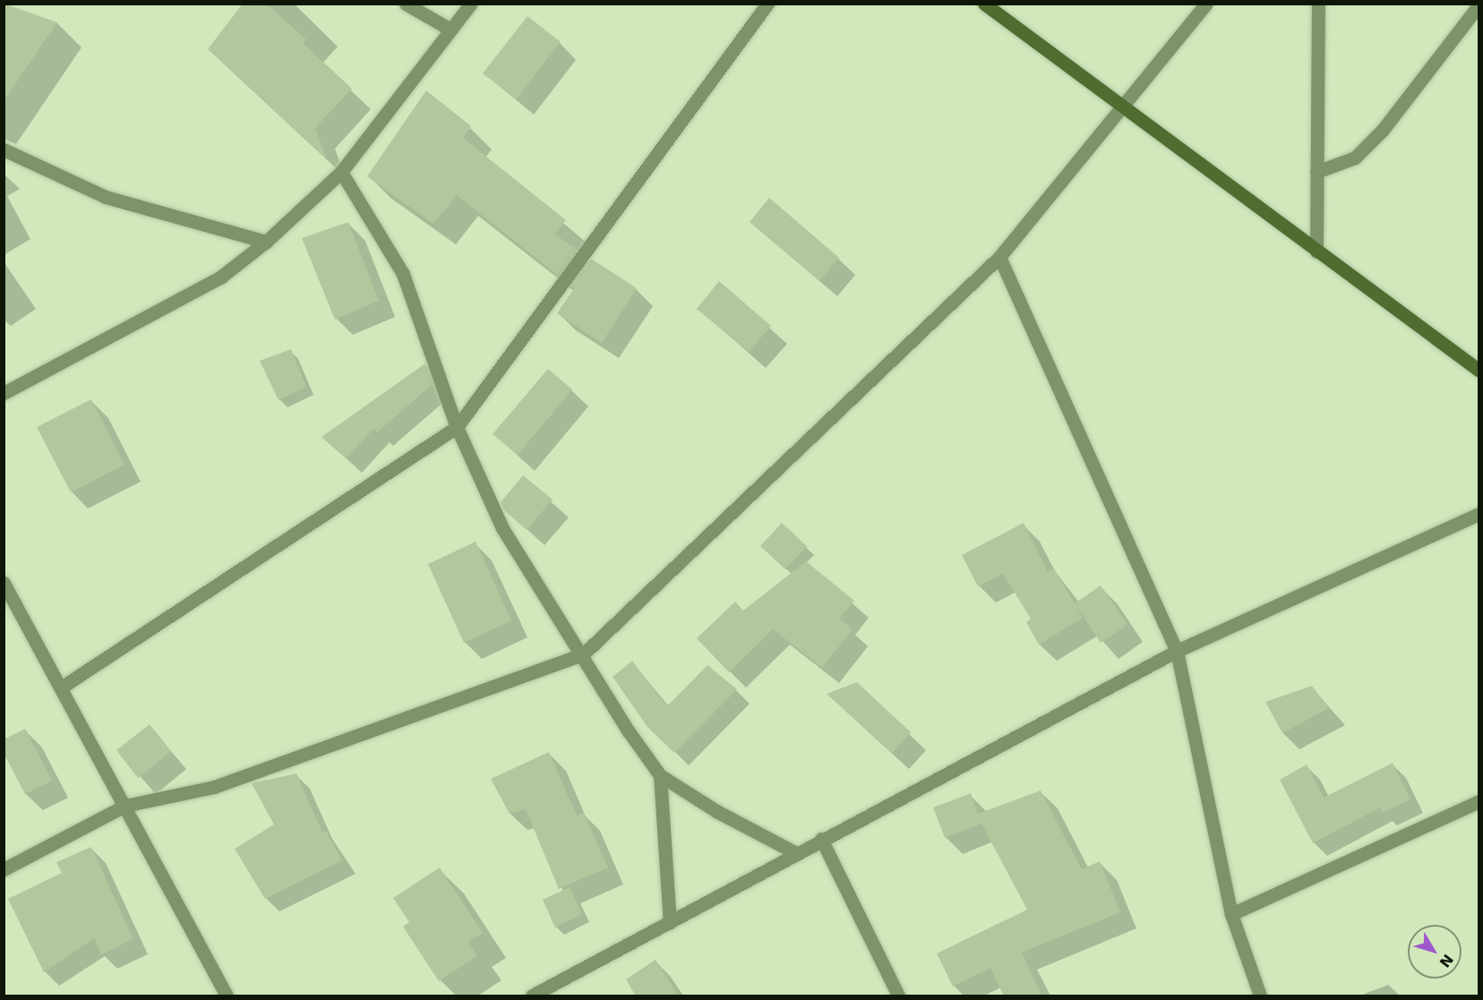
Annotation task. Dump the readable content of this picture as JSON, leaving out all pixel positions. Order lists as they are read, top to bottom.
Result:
{
  "north": "bottom right"
}
